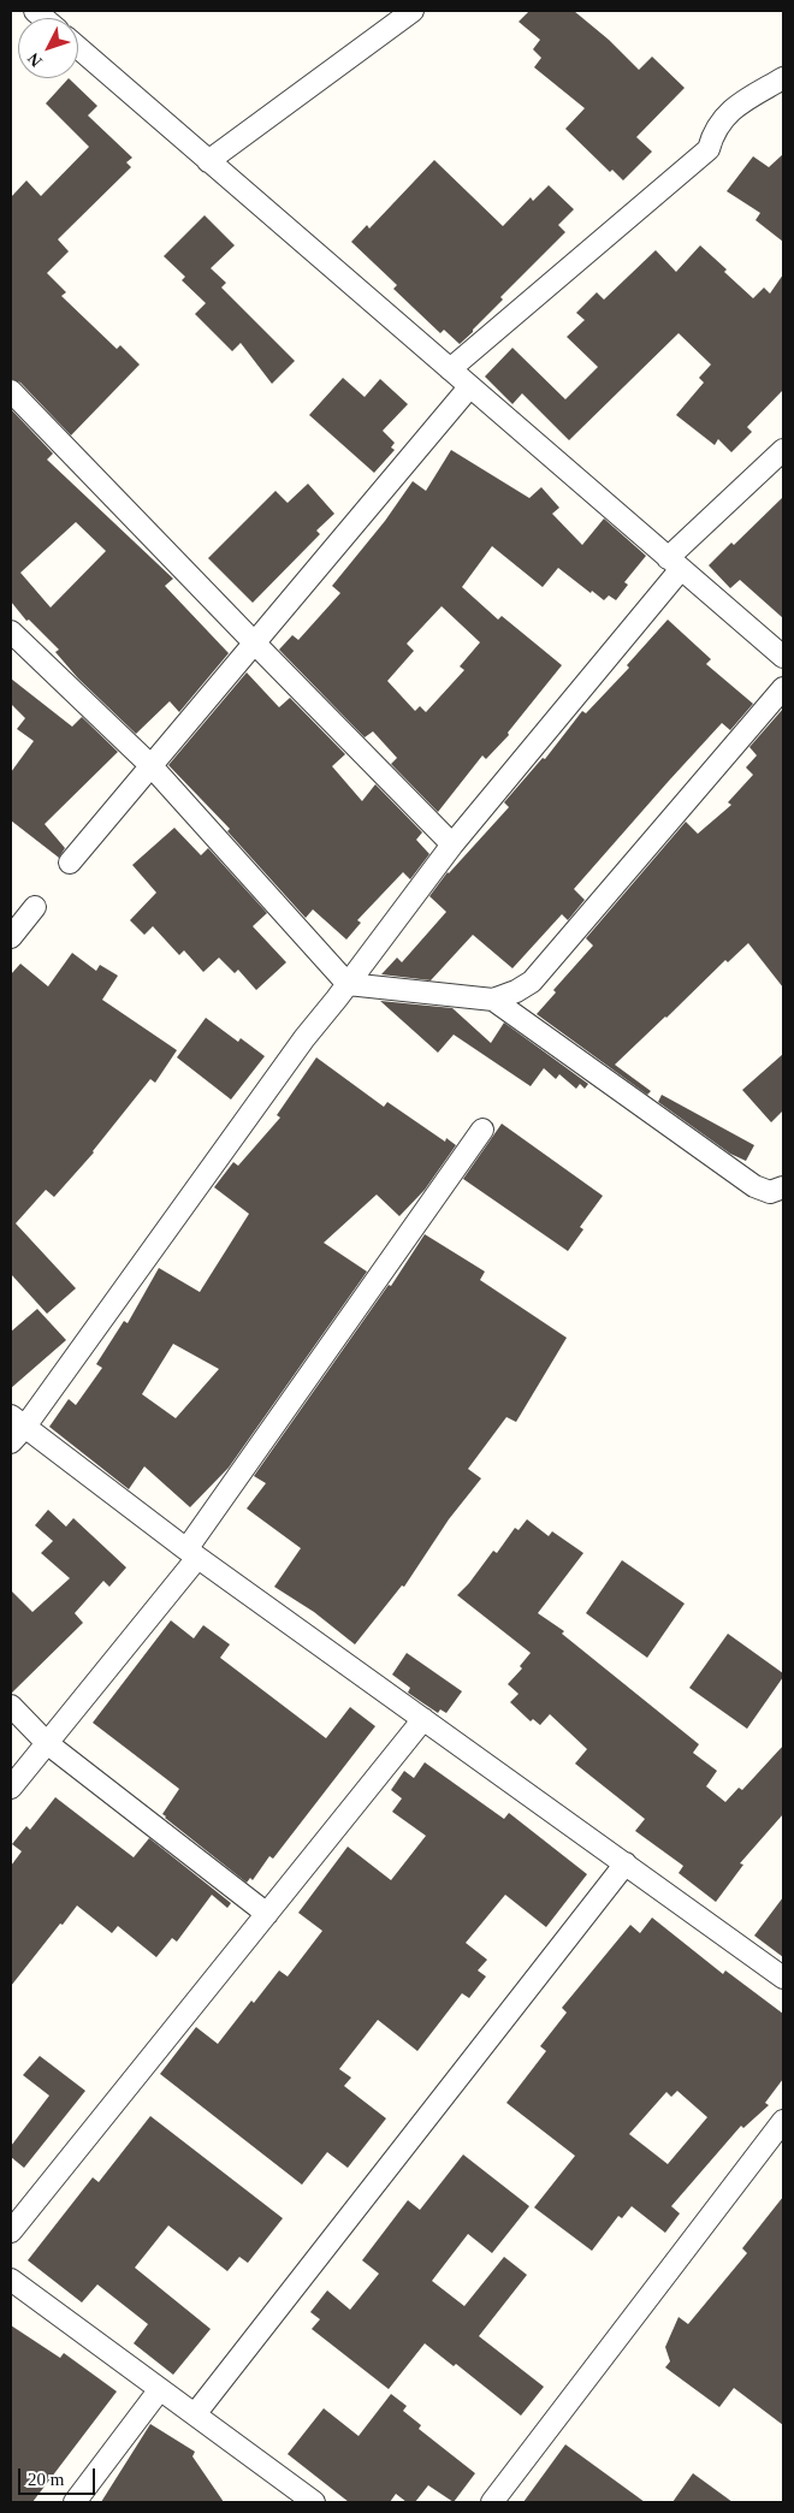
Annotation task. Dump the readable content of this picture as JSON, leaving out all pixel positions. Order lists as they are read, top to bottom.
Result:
{
  "scale_bar": "20 m",
  "north": "bottom left"
}
